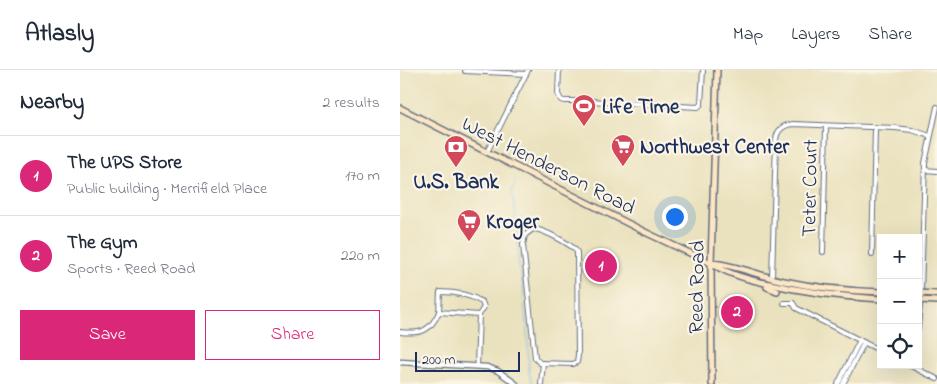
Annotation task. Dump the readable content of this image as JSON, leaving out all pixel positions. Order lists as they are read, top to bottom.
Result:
{
  "streets": {
    "main road": ["West Henderson Road", "Reed Road"],
    "street": ["Teter Court"]
  },
  "crossings": [
    ["West Henderson Road", "Reed Road"]
  ],
  "places": {
    "sports": ["Life Time"],
    "supermarket": ["Northwest Center", "Kroger"],
    "bank": ["U.S. Bank"]
  },
  "scale_bar": "200 m",
  "page": {
    "header": "Atlasly",
    "nav": ["Map", "Layers", "Share"],
    "heading": ["Nearby", "2 results"],
    "list": [
      {
        "mark": "1",
        "name": "The UPS Store",
        "note": "Public building · Merrifield Place",
        "value": "170 m"
      },
      {
        "mark": "2",
        "name": "The Gym",
        "note": "Sports · Reed Road",
        "value": "220 m"
      }
    ],
    "map_buttons": ["+", "−"],
    "pins": ["1", "2"],
    "buttons": ["Save", "Share"],
    "scale": "200 m"
  }
}
